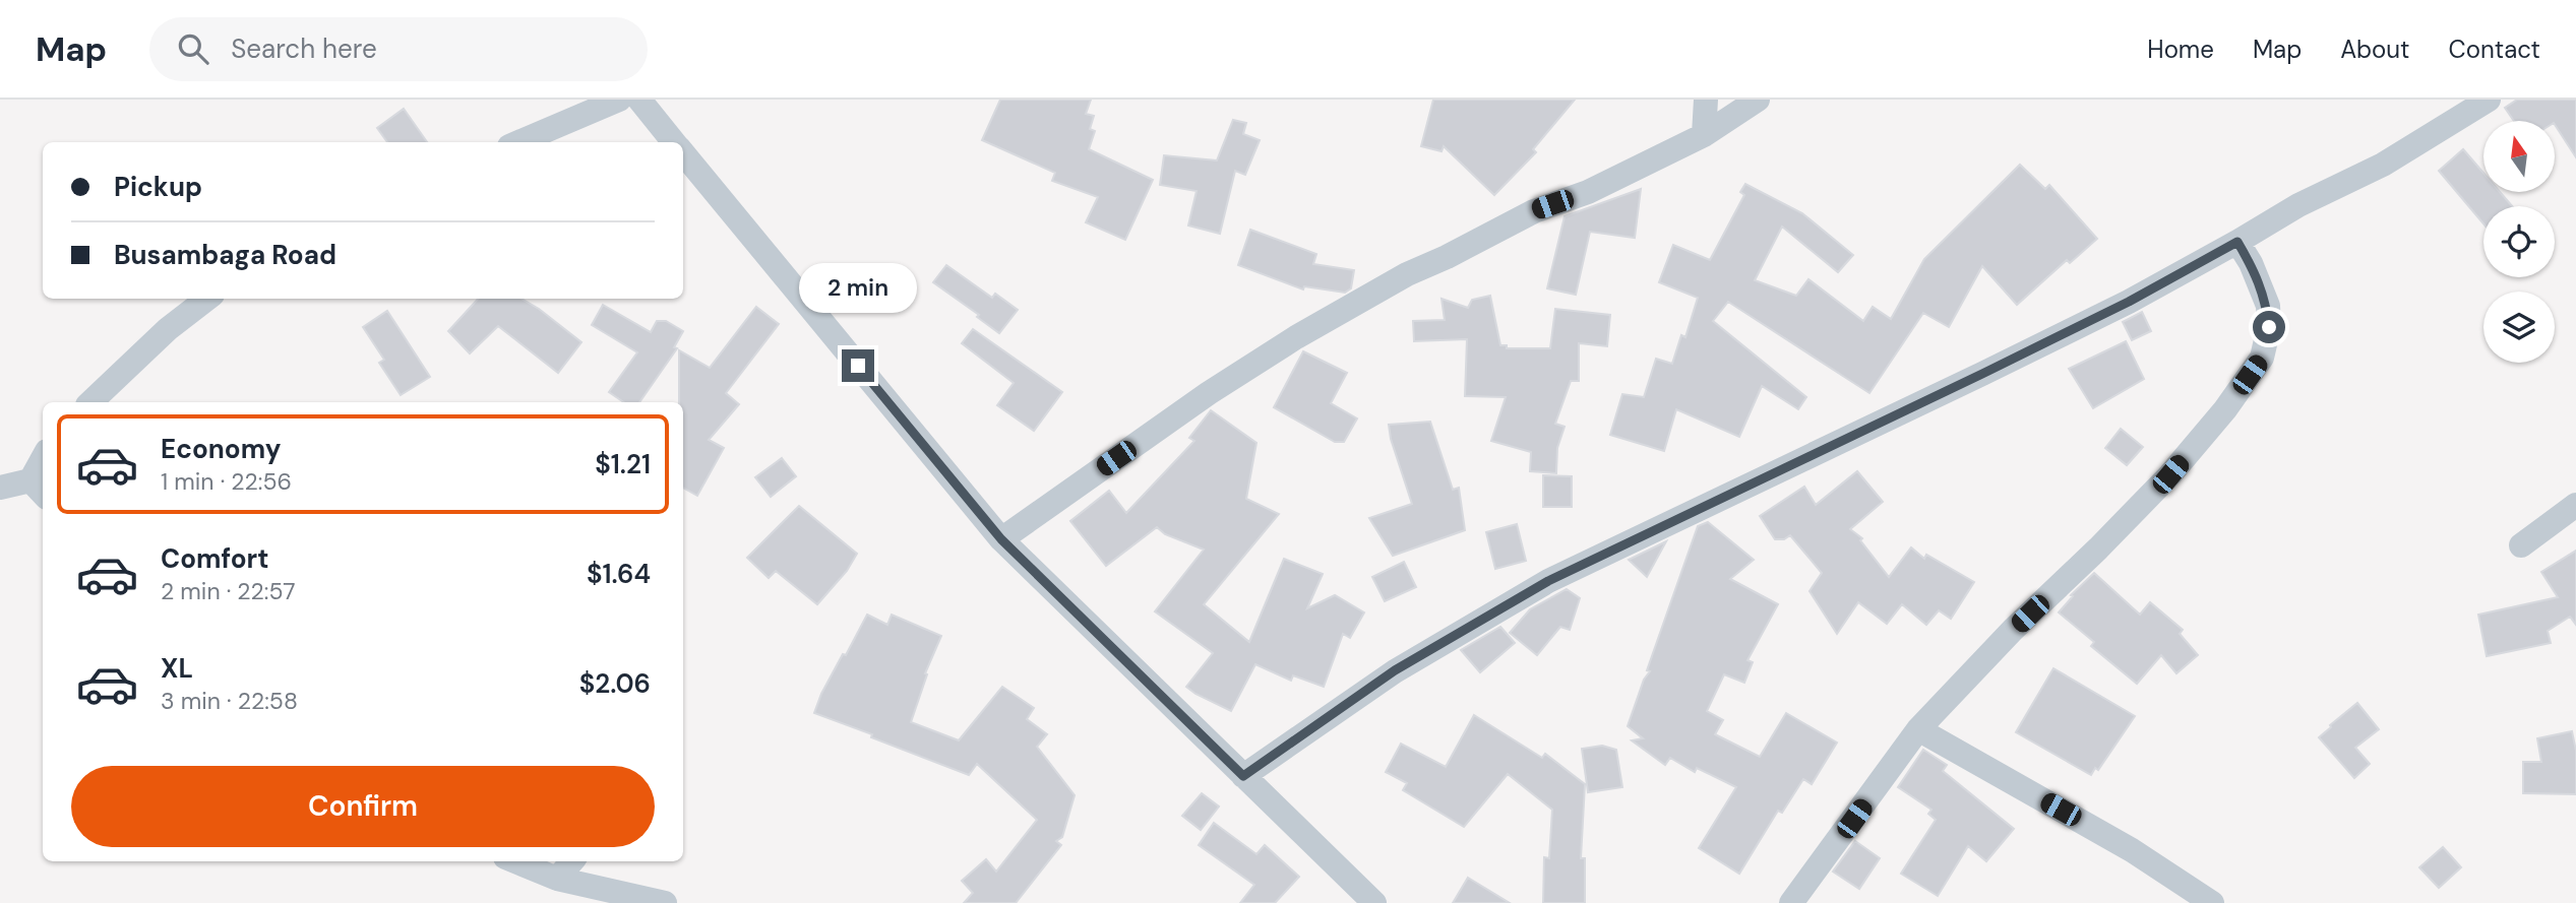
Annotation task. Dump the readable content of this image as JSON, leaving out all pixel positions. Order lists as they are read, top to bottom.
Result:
{
  "north": "top",
  "page": {
    "header": "Map",
    "search": "Search here",
    "nav": [
      "Home",
      "Map",
      "About",
      "Contact"
    ],
    "banner": ["Pickup", "Busambaga Road"],
    "bubble": "2 min",
    "list": [
      {
        "name": "Economy",
        "note": "1 min · 22:56",
        "value": "$1.21"
      },
      {
        "name": "Comfort",
        "note": "2 min · 22:57",
        "value": "$1.64"
      },
      {
        "name": "XL",
        "note": "3 min · 22:58",
        "value": "$2.06"
      }
    ],
    "buttons": "Confirm"
  }
}
